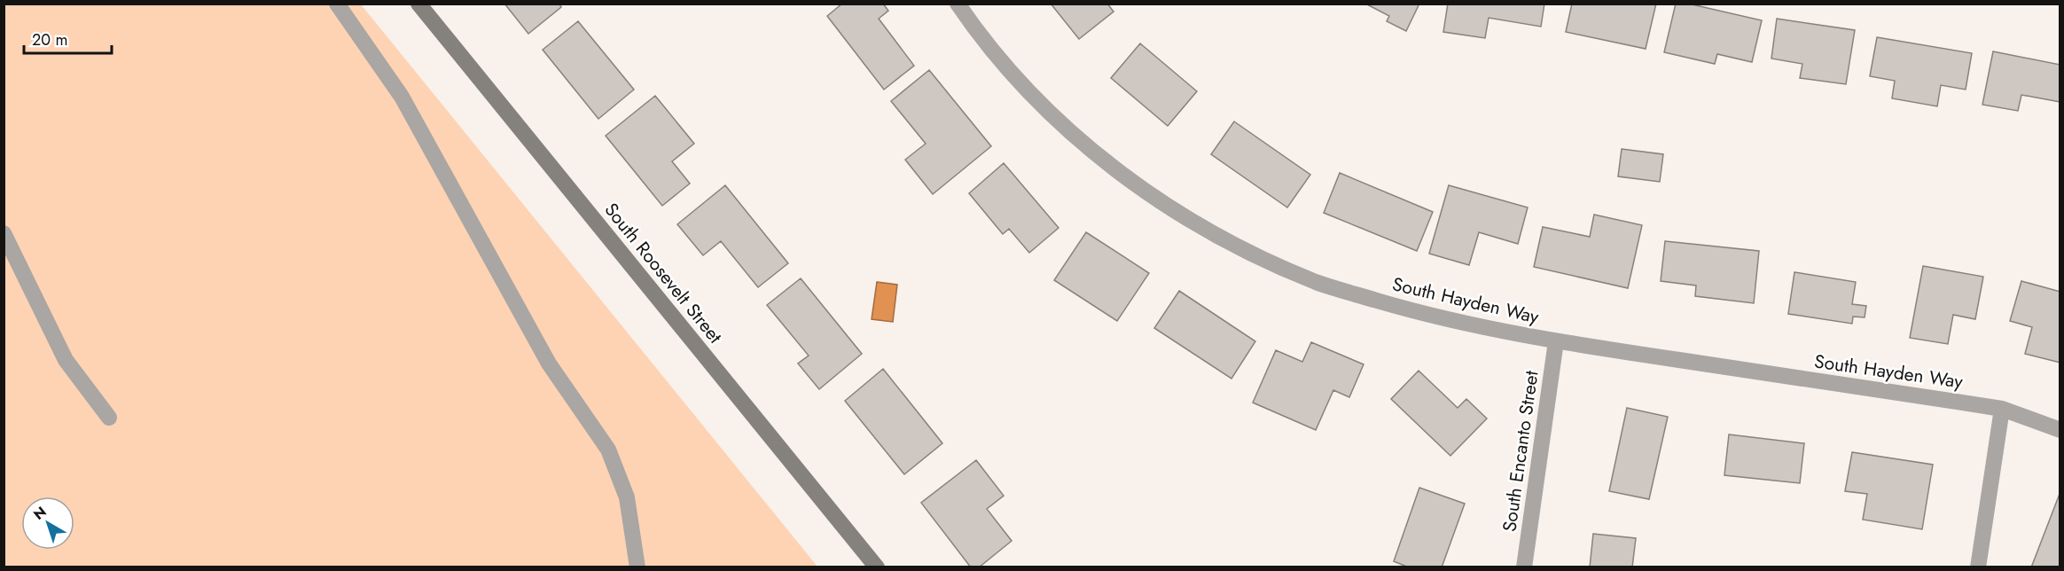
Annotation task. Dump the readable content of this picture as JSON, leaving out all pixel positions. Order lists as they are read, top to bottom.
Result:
{
  "streets": {
    "street": ["South Roosevelt Street", "South Hayden Way", "South Encanto Street"]
  },
  "crossings": [
    ["South Hayden Way", "South Encanto Street"]
  ],
  "scale_bar": "20 m",
  "north": "top left"
}
